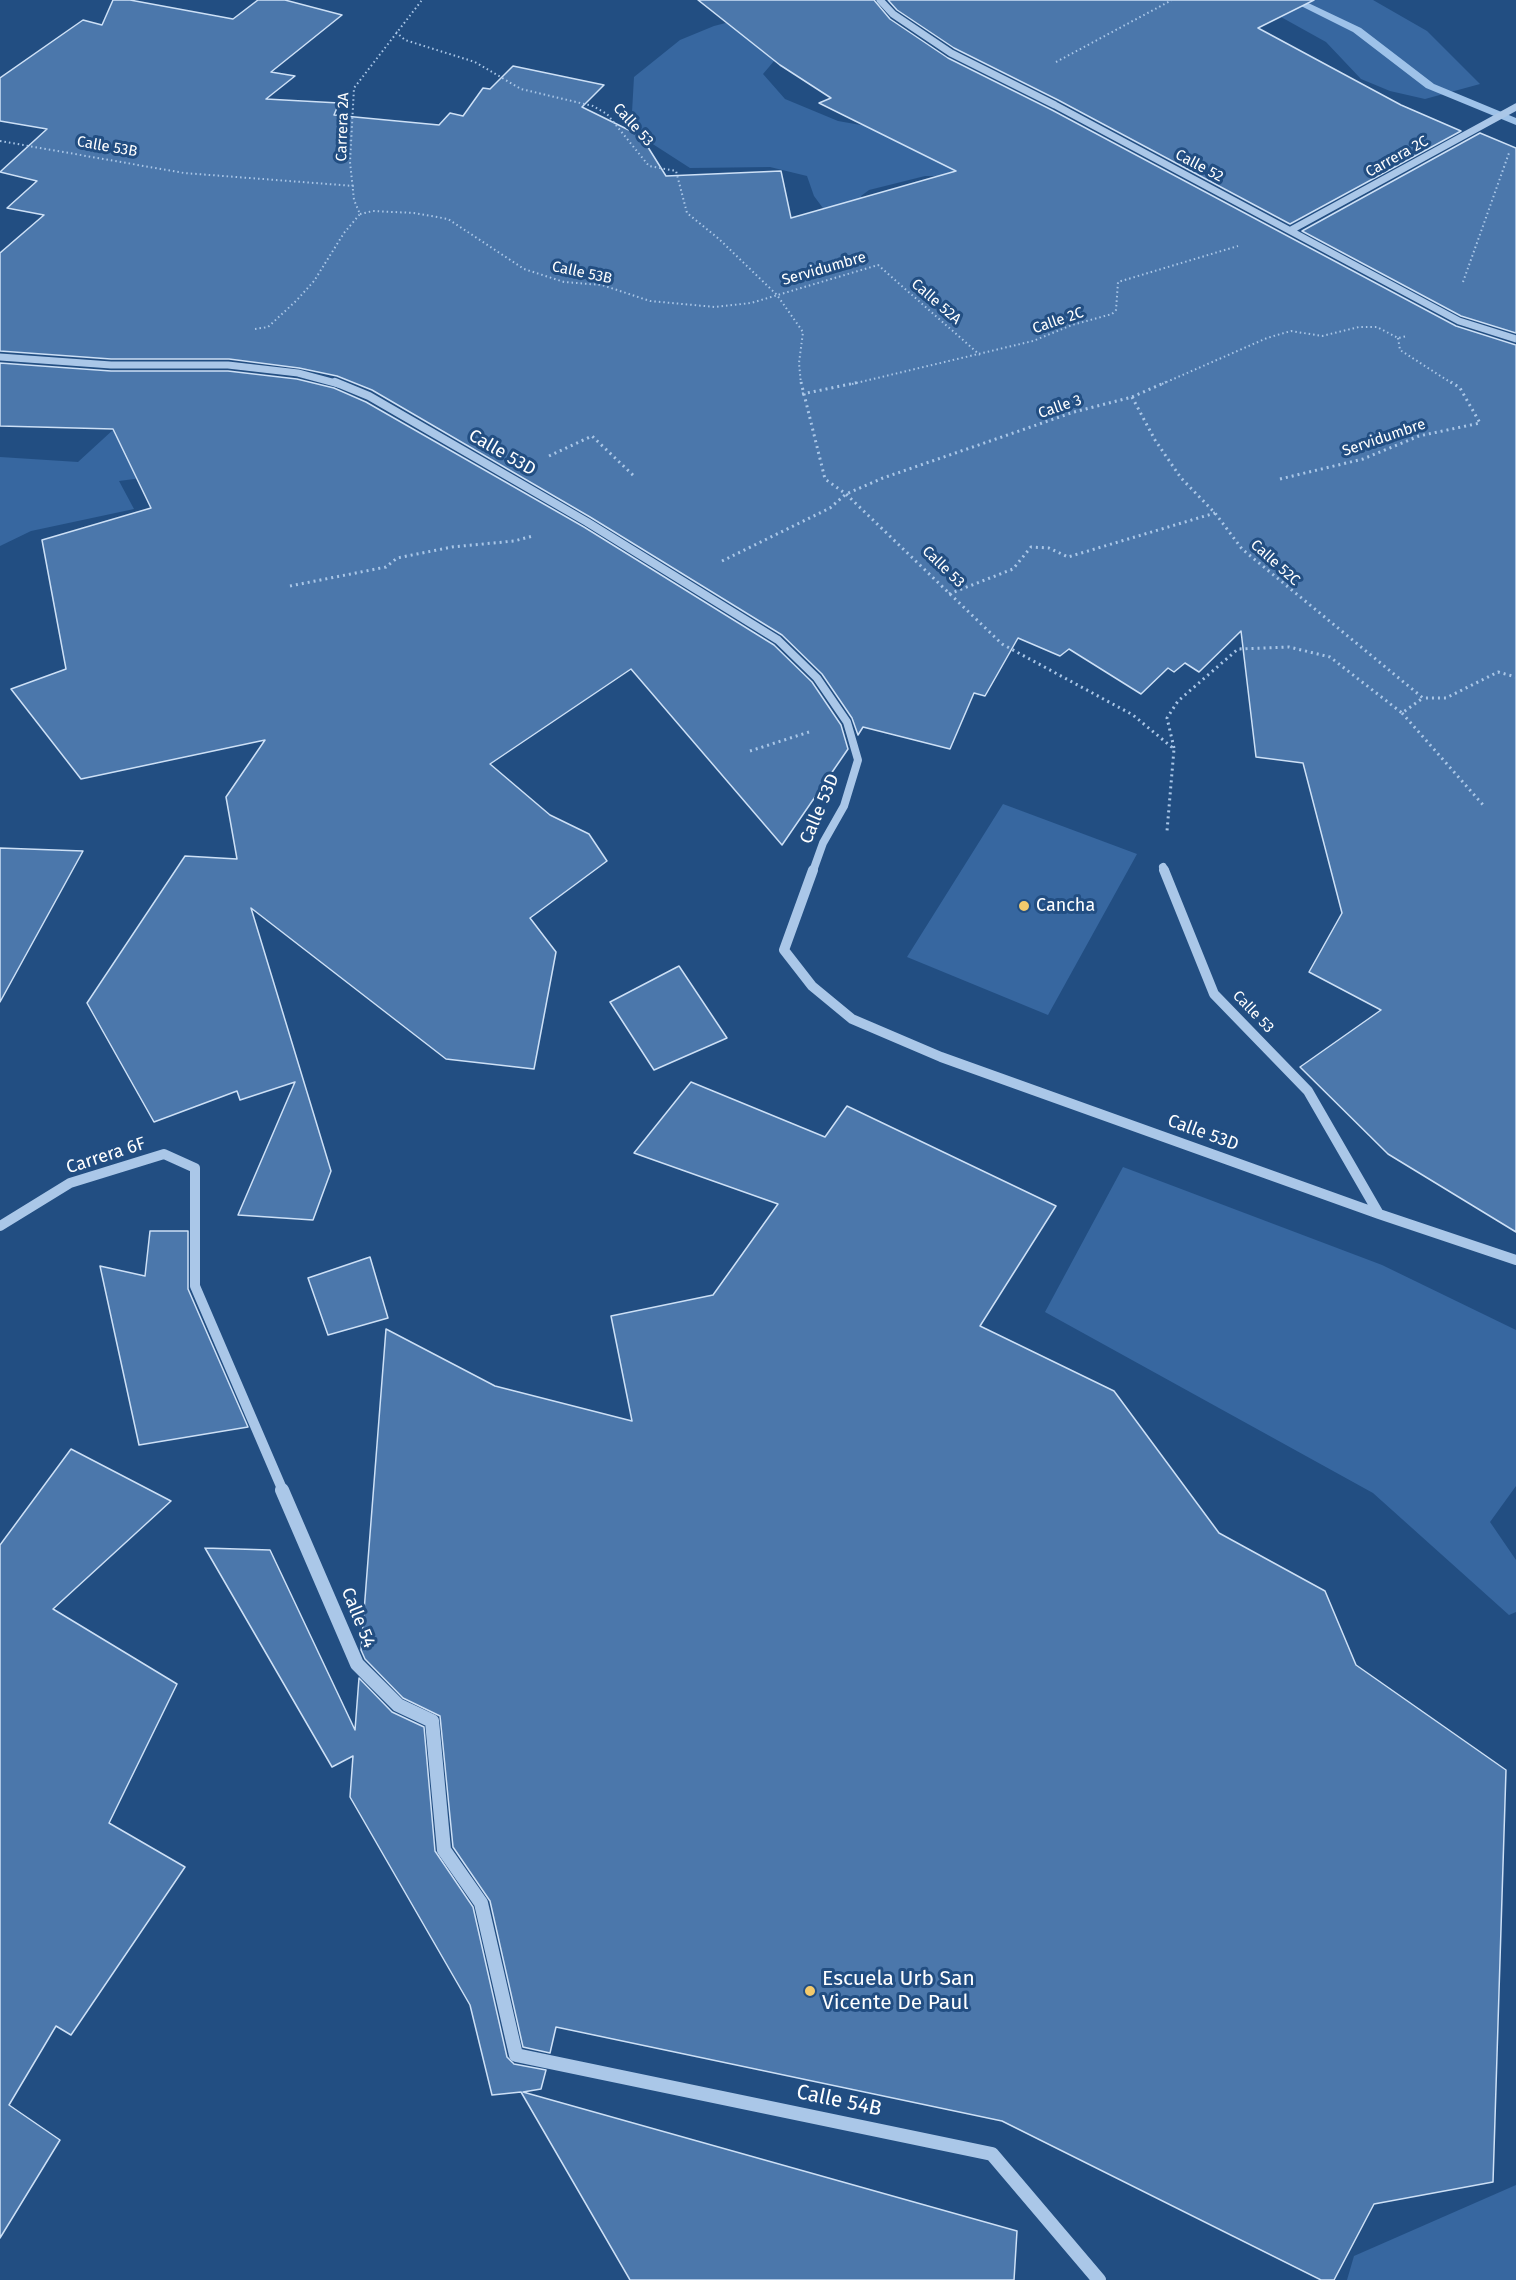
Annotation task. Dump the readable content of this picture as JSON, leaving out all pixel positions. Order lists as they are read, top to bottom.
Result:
{
  "streets": {
    "street": [
      "Calle 53",
      "Carrera 2C",
      "Calle 52",
      "Calle 53D",
      "Carrera 6F",
      "Calle 54",
      "Calle 54B"
    ],
    "path": [
      "Carrera 2A",
      "Calle 53B",
      "Servidumbre",
      "Calle 52A",
      "Calle 2C",
      "Calle 3",
      "Calle 52C"
    ]
  },
  "crossings": [
    ["Calle 53", "Carrera 2A"],
    ["Calle 53", "Calle 53B"],
    ["Calle 53", "Servidumbre"],
    ["Calle 53", "Calle 2C"],
    ["Calle 53", "Calle 3"],
    ["Calle 53", "Calle 53D"],
    ["Carrera 2A", "Calle 53B"],
    ["Calle 53B", "Servidumbre"],
    ["Carrera 2C", "Calle 52"],
    ["Carrera 2C", "Calle 2C"],
    ["Calle 52", "Calle 2C"],
    ["Servidumbre", "Calle 52A"],
    ["Servidumbre", "Calle 3"],
    ["Calle 52A", "Calle 2C"],
    ["Calle 3", "Calle 53D"],
    ["Calle 3", "Calle 52C"],
    ["Carrera 6F", "Calle 54"],
    ["Calle 54", "Calle 54B"]
  ],
  "places": ["Cancha", "Escuela Urb San Vicente De Paul"]
}
